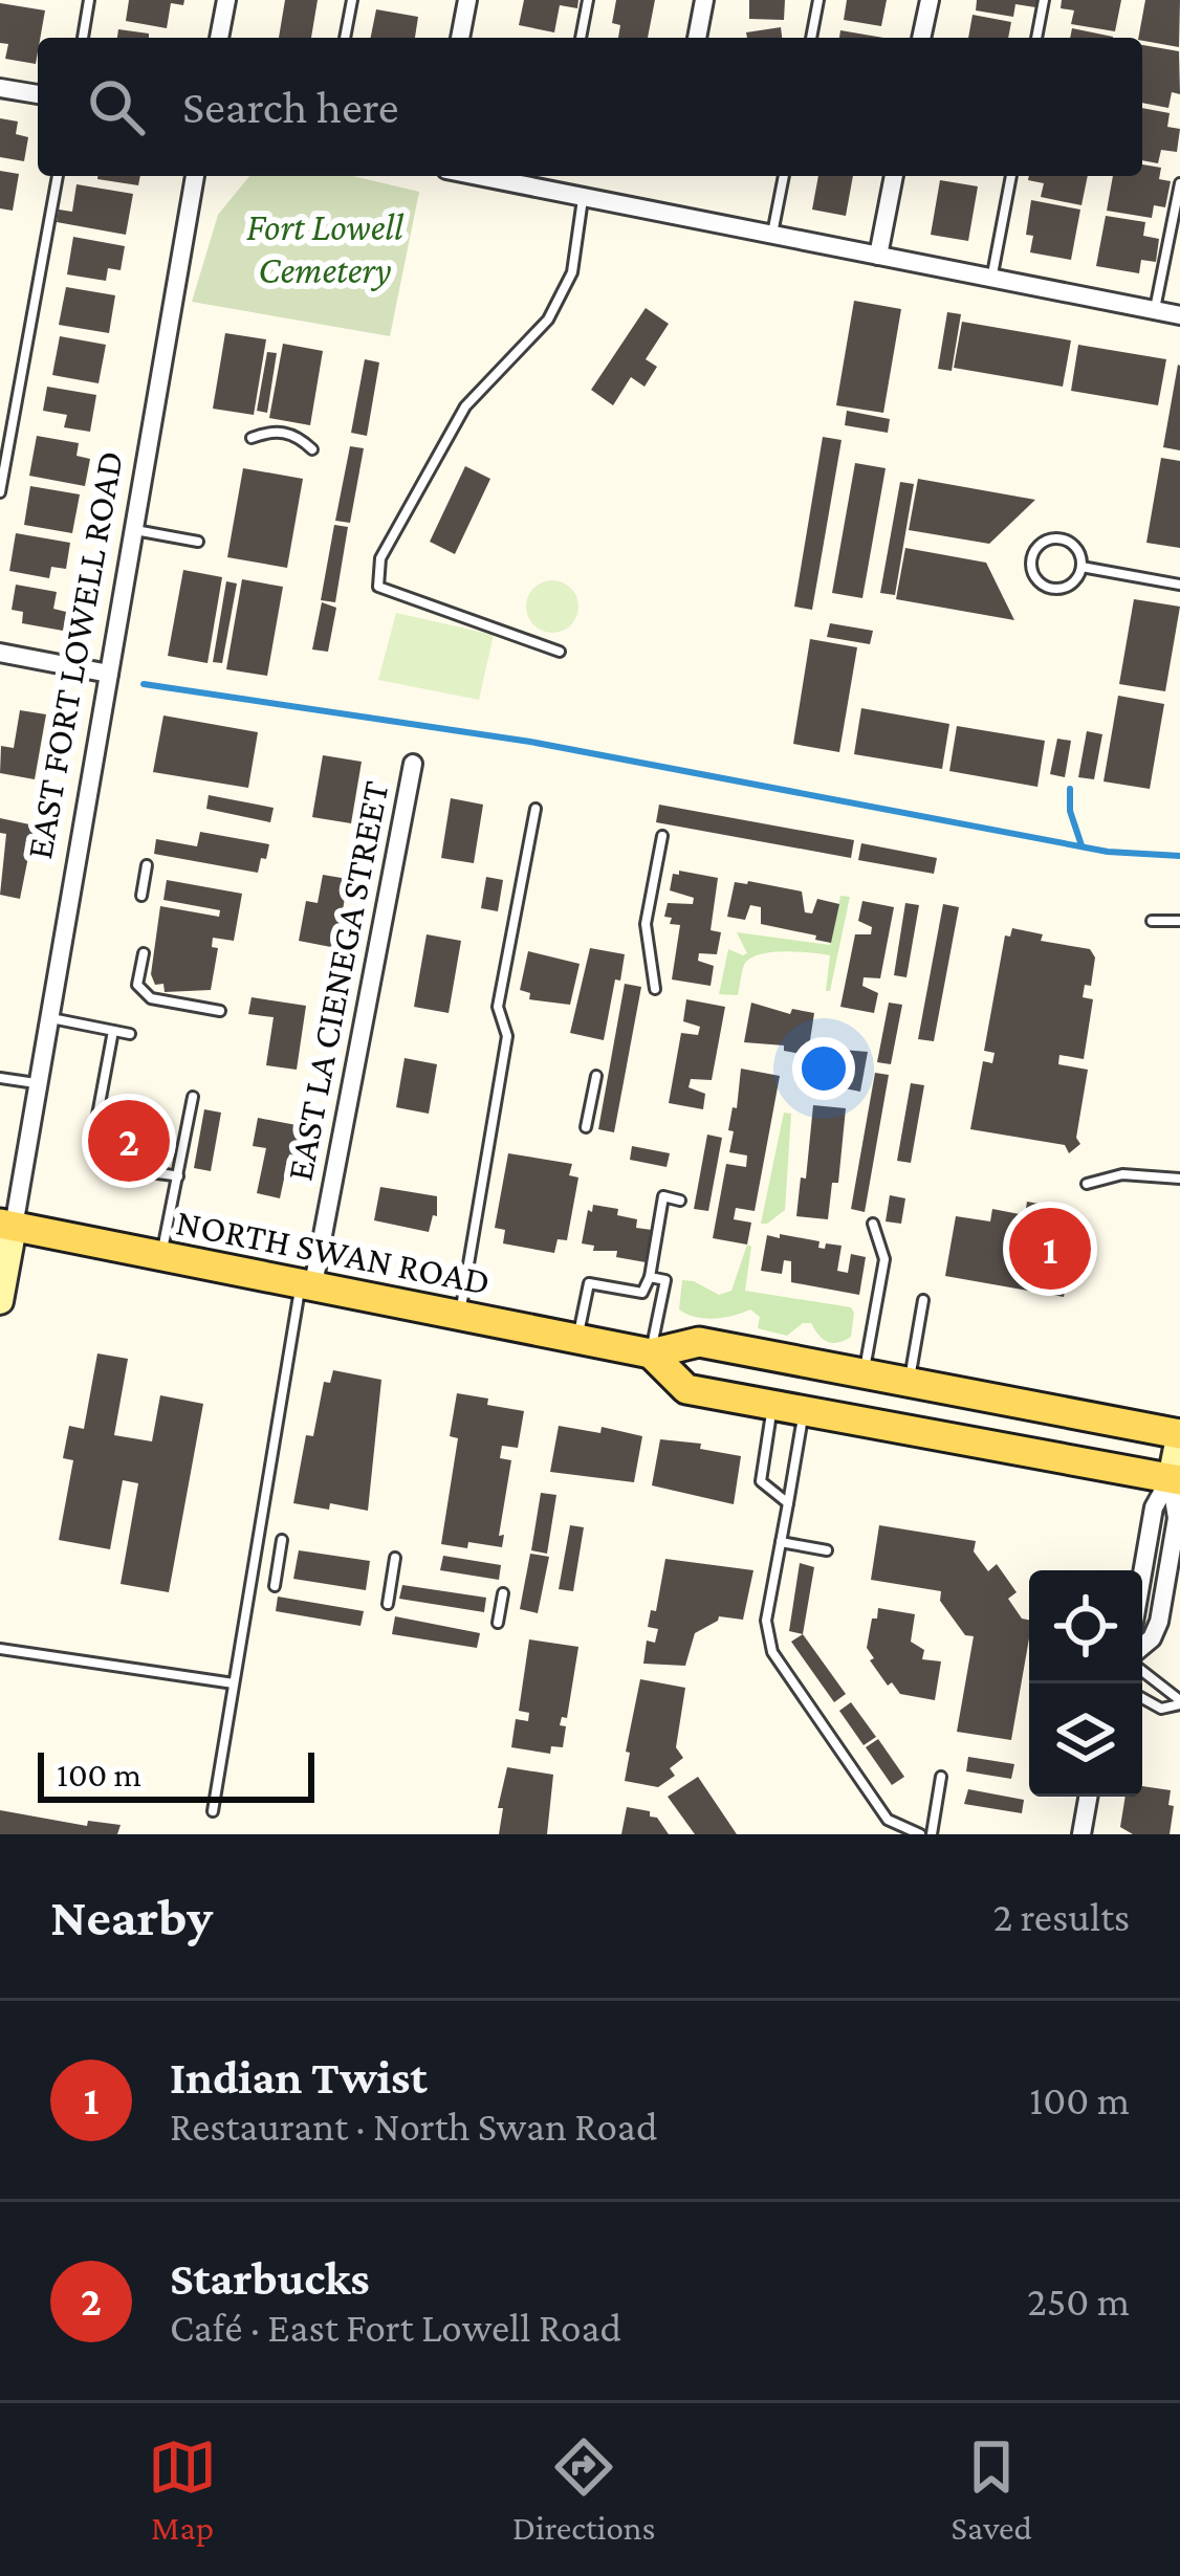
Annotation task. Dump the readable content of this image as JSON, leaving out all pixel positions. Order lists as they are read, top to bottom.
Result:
{
  "streets": {
    "main road": ["NORTH SWAN ROAD"],
    "street": ["EAST FORT LOWELL ROAD", "EAST LA CIENEGA STREET"]
  },
  "crossings": [
    ["EAST FORT LOWELL ROAD", "NORTH SWAN ROAD"],
    ["EAST LA CIENEGA STREET", "NORTH SWAN ROAD"]
  ],
  "parks": ["Fort Lowell Cemetery"],
  "scale_bar": "100 m",
  "page": {
    "search": "Search here",
    "pins": ["2", "1"],
    "scale": "100 m",
    "heading": ["Nearby", "2 results"],
    "list": [
      {
        "mark": "1",
        "name": "Indian Twist",
        "note": "Restaurant · North Swan Road",
        "value": "100 m"
      },
      {
        "mark": "2",
        "name": "Starbucks",
        "note": "Café · East Fort Lowell Road",
        "value": "250 m"
      }
    ],
    "nav": ["Map", "Directions", "Saved"]
  }
}
